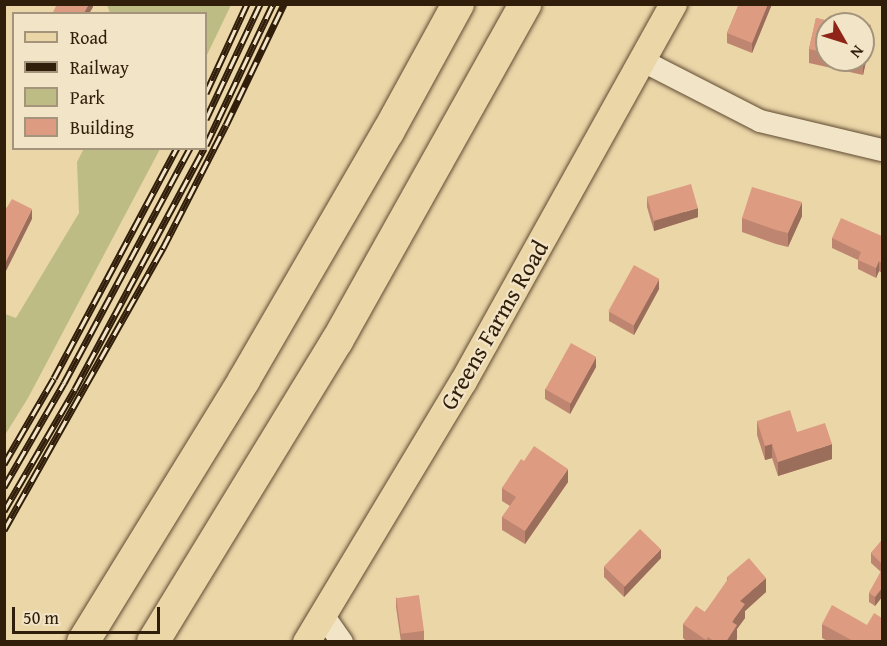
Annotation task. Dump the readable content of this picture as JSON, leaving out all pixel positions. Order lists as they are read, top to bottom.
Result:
{
  "streets": {
    "main road": ["Greens Farms Road"]
  },
  "legend": [
    "Road",
    "Railway",
    "Park",
    "Building"
  ],
  "scale_bar": "50 m",
  "north": "bottom right"
}
